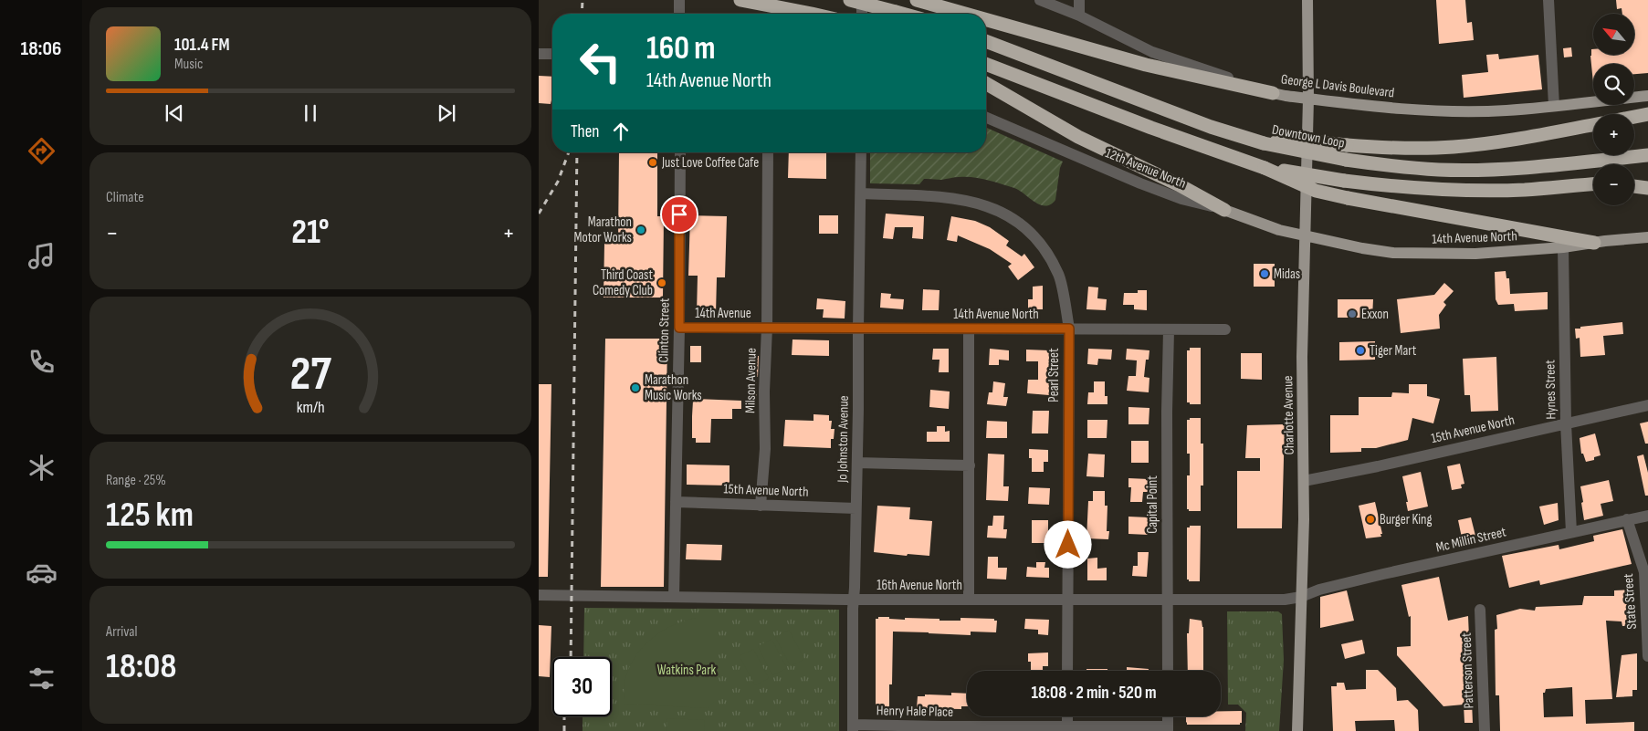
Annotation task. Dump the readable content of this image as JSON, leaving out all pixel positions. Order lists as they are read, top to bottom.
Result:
{
  "streets": {
    "highway": ["Downtown Loop"],
    "main road": [
      "George L Davis Boulevard",
      "12th Avenue North",
      "14th Avenue North",
      "Charlotte Avenue"
    ],
    "street": [
      "14th Avenue",
      "Clinton Street",
      "Pearl Street",
      "Milson Avenue",
      "Hynes Street",
      "15th Avenue North",
      "Jo Johnston Avenue",
      "Capital Point",
      "Mc Millin Street",
      "16th Avenue North",
      "State Street",
      "Patterson Street",
      "Henry Hale Place"
    ]
  },
  "crossings": [
    ["George L Davis Boulevard", "Charlotte Avenue"],
    ["12th Avenue North", "14th Avenue North"],
    ["12th Avenue North", "Charlotte Avenue"],
    ["14th Avenue North", "14th Avenue"],
    ["14th Avenue North", "Pearl Street"],
    ["14th Avenue North", "Milson Avenue"],
    ["14th Avenue North", "Hynes Street"],
    ["14th Avenue North", "Charlotte Avenue"],
    ["14th Avenue North", "Jo Johnston Avenue"],
    ["14th Avenue North", "Capital Point"],
    ["14th Avenue", "Clinton Street"],
    ["14th Avenue", "Milson Avenue"],
    ["Clinton Street", "15th Avenue North"],
    ["Clinton Street", "16th Avenue North"],
    ["Pearl Street", "Jo Johnston Avenue"],
    ["Pearl Street", "16th Avenue North"],
    ["Milson Avenue", "15th Avenue North"],
    ["Hynes Street", "15th Avenue North"],
    ["Hynes Street", "Mc Millin Street"],
    ["Charlotte Avenue", "15th Avenue North"],
    ["Charlotte Avenue", "Mc Millin Street"],
    ["Charlotte Avenue", "16th Avenue North"],
    ["15th Avenue North", "Jo Johnston Avenue"],
    ["Jo Johnston Avenue", "16th Avenue North"],
    ["Jo Johnston Avenue", "Henry Hale Place"],
    ["Capital Point", "16th Avenue North"],
    ["Mc Millin Street", "16th Avenue North"],
    ["Mc Millin Street", "State Street"]
  ],
  "parks": ["Watkins Park"],
  "places": [
    "Just Love Coffee Cafe",
    "Marathon Motor Works",
    "Midas",
    "Third Coast Comedy Club",
    "Exxon",
    "Tiger Mart",
    "Marathon Music Works",
    "Burger King"
  ],
  "north": "top left",
  "page": {
    "tabs": "18:06",
    "map_buttons": ["+", "−"],
    "turn": ["160 m", "14th Avenue North"],
    "song": ["101.4 FM", "Music"],
    "then": "Then",
    "tile": [
      "Climate",
      ["Range · 25%", "125 km"],
      ["Arrival", "18:08"]
    ],
    "heat": ["−", "21°", "+"],
    "limit": "30",
    "trip": "18:08 · 2 min · 520 m",
    "gauge": ["27", "km/h"]
  }
}
